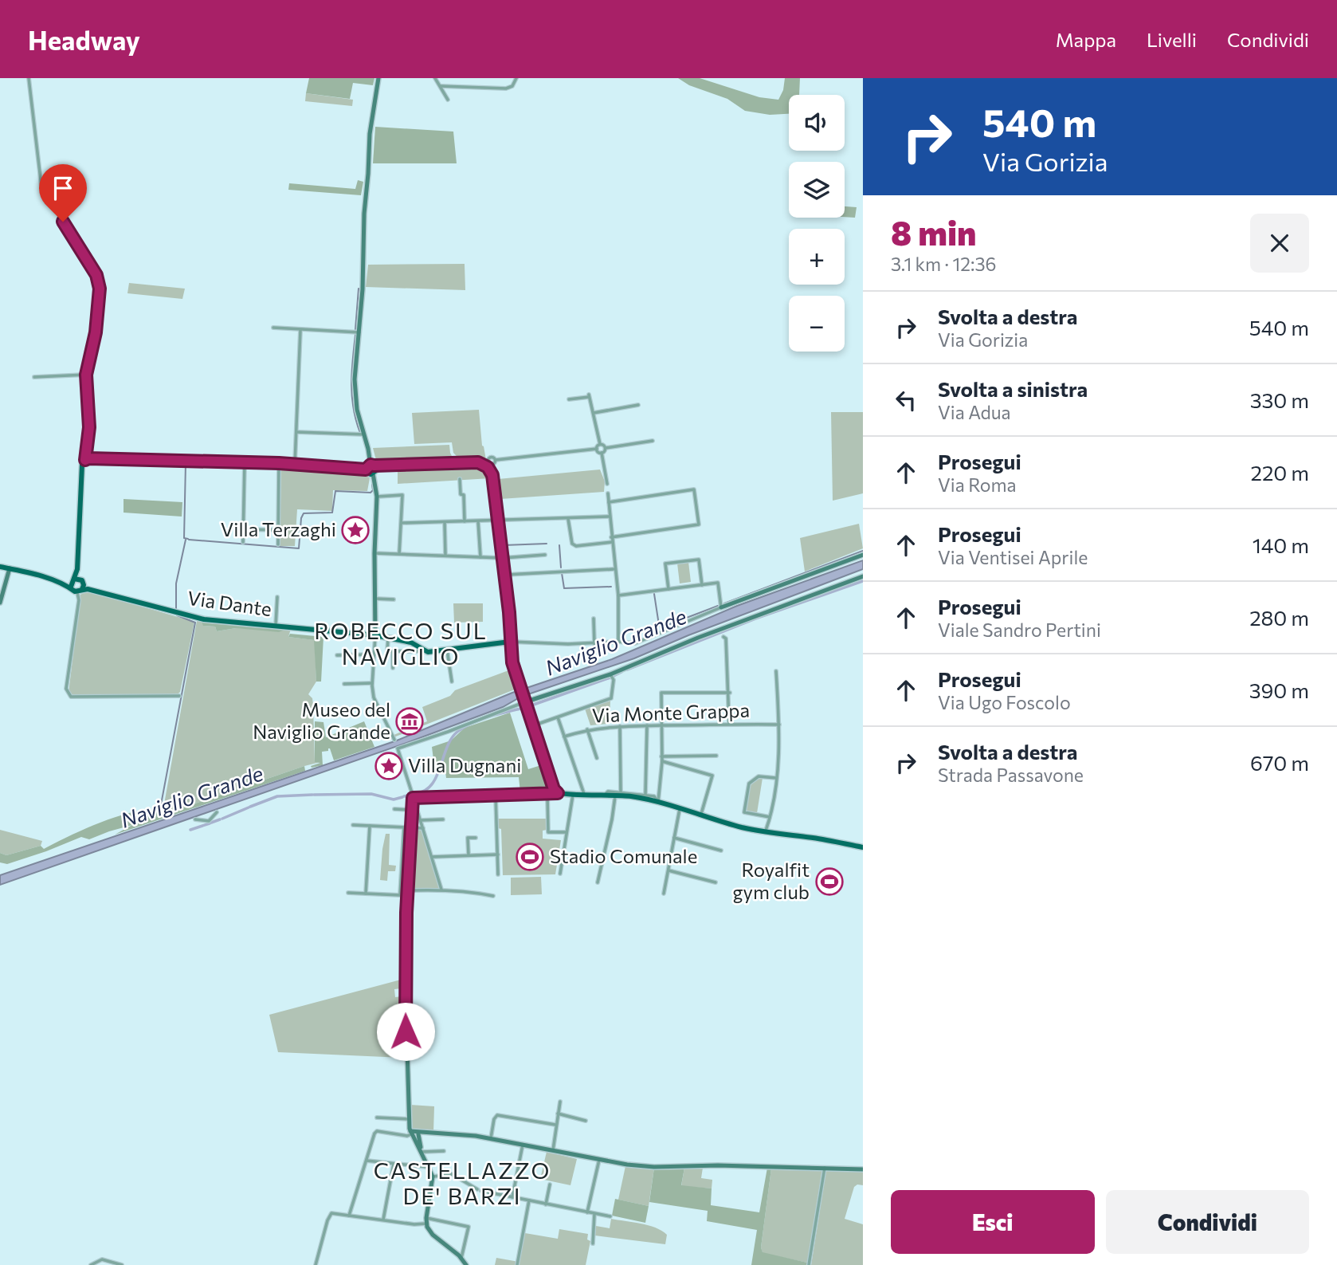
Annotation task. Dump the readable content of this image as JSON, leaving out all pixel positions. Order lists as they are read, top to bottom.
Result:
{
  "streets": {
    "main road": ["Via Dante"],
    "street": ["Via Monte Grappa"]
  },
  "districts": ["ROBECCO SUL NAVIGLIO", "CASTELLAZZO DE' BARZI"],
  "water": ["Naviglio Grande"],
  "places": {
    "place": ["Villa Terzaghi", "Villa Dugnani"],
    "museum": ["Museo del Naviglio Grande"],
    "sports": ["Stadio Comunale", "Royalfit gym club"]
  },
  "page": {
    "header": "Headway",
    "nav": ["Mappa", "Livelli", "Condividi"],
    "turn": ["540 m", "Via Gorizia"],
    "map_buttons": ["+", "−"],
    "heading": ["8 min", "3.1 km · 12:36"],
    "list": [
      {
        "name": "Svolta a destra",
        "note": "Via Gorizia",
        "value": "540 m"
      },
      {
        "name": "Svolta a sinistra",
        "note": "Via Adua",
        "value": "330 m"
      },
      {
        "name": "Prosegui",
        "note": "Via Roma",
        "value": "220 m"
      },
      {
        "name": "Prosegui",
        "note": "Via Ventisei Aprile",
        "value": "140 m"
      },
      {
        "name": "Prosegui",
        "note": "Viale Sandro Pertini",
        "value": "280 m"
      },
      {
        "name": "Prosegui",
        "note": "Via Ugo Foscolo",
        "value": "390 m"
      },
      {
        "name": "Svolta a destra",
        "note": "Strada Passavone",
        "value": "670 m"
      }
    ],
    "buttons": ["Esci", "Condividi"]
  }
}
